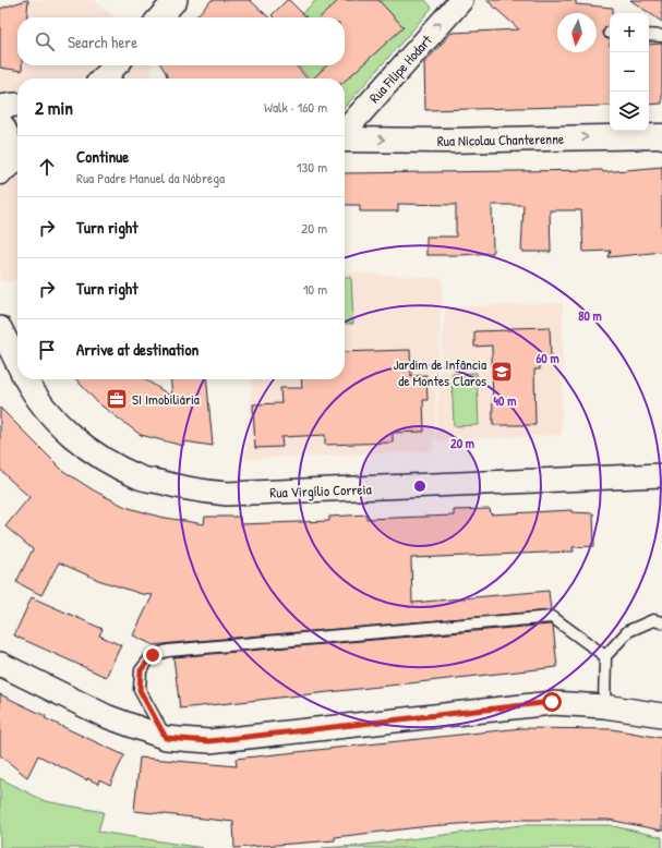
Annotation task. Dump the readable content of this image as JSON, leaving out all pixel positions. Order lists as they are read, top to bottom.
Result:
{
  "streets": {
    "street": ["Rua Filipe Hodart", "Rua Nicolau Chanterenne", "Rua Virgílio Correia"]
  },
  "one_way": ["Rua Filipe Hodart", "Rua Nicolau Chanterenne"],
  "places": {
    "school or university": ["Jardim de Infância de Montes Claros"],
    "office": ["SI Imobiliária"]
  },
  "north": "bottom",
  "page": {
    "map_buttons": ["+", "−"],
    "search": "Search here",
    "heading": ["2 min", "Walk · 160 m"],
    "list": [
      ["Continue", "Rua Padre Manuel da Nóbrega", "130 m"],
      ["Turn right", "20 m"],
      ["Turn right", "10 m"],
      "Arrive at destination"
    ]
  },
  "rings": [
    "80 m",
    "60 m",
    "40 m",
    "20 m"
  ]
}
